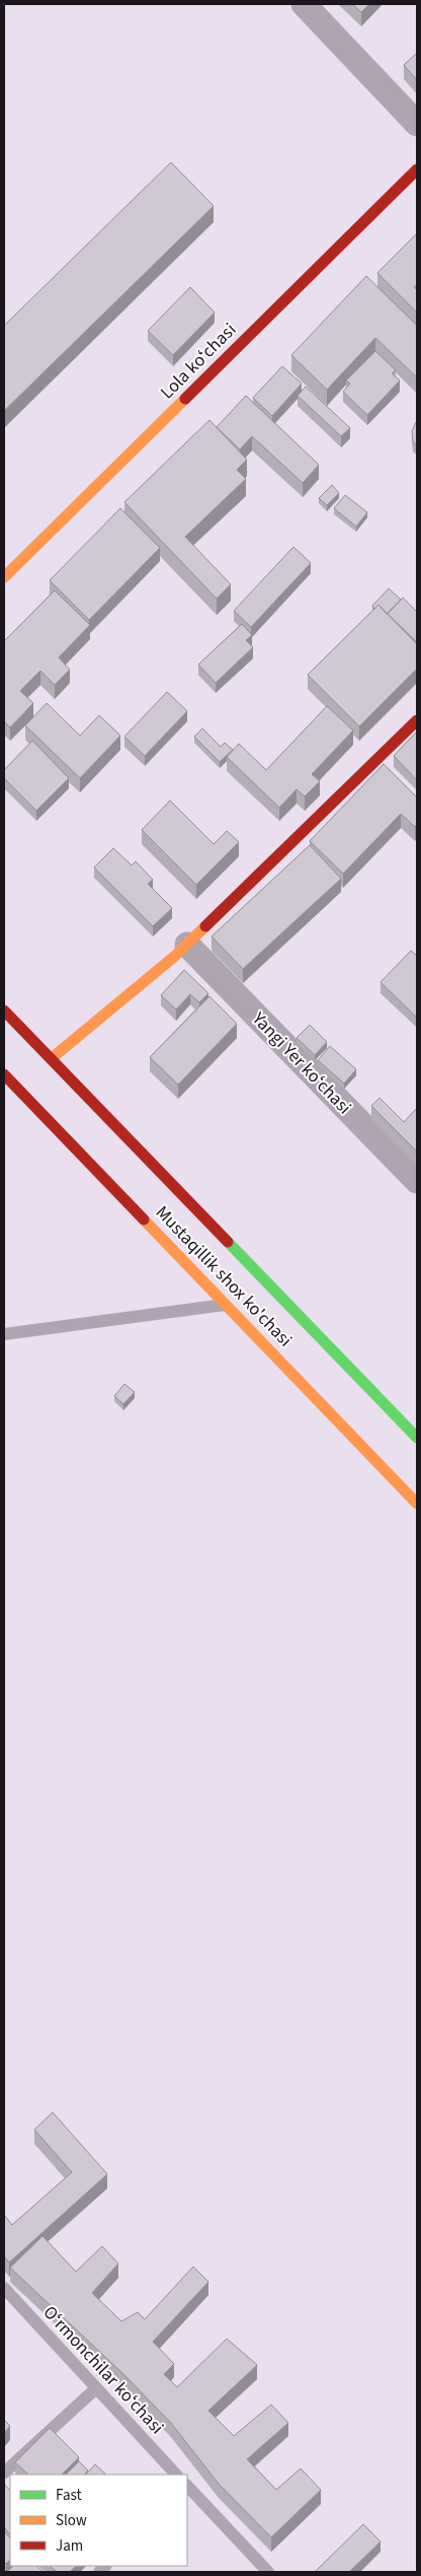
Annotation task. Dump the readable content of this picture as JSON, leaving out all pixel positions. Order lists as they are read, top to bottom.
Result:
{
  "streets": {
    "main road": ["Lola koʻchasi", "Mustaqillik shox ko'chasi"],
    "street": ["Yangi Yer koʻchasi"],
    "lane": ["Oʻrmonchilar koʻchasi"]
  },
  "legend": ["Fast", "Slow", "Jam"]
}
